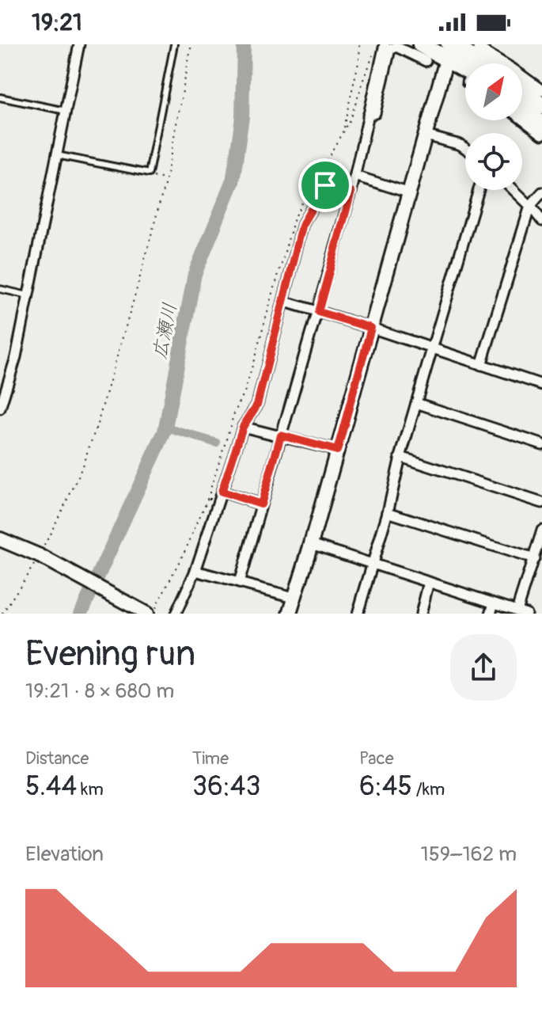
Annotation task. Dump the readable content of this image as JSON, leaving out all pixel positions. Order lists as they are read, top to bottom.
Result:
{
  "water": ["広瀬川"],
  "north": "top right",
  "page": {
    "status": "19:21",
    "heading": ["Evening run", "19:21 · 8 × 680 m"],
    "stats": [
      ["Distance", "5.44 km"],
      ["Time", "36:43"],
      ["Pace", "6:45 /km"]
    ],
    "chart": ["Elevation", "159–162 m"]
  }
}
